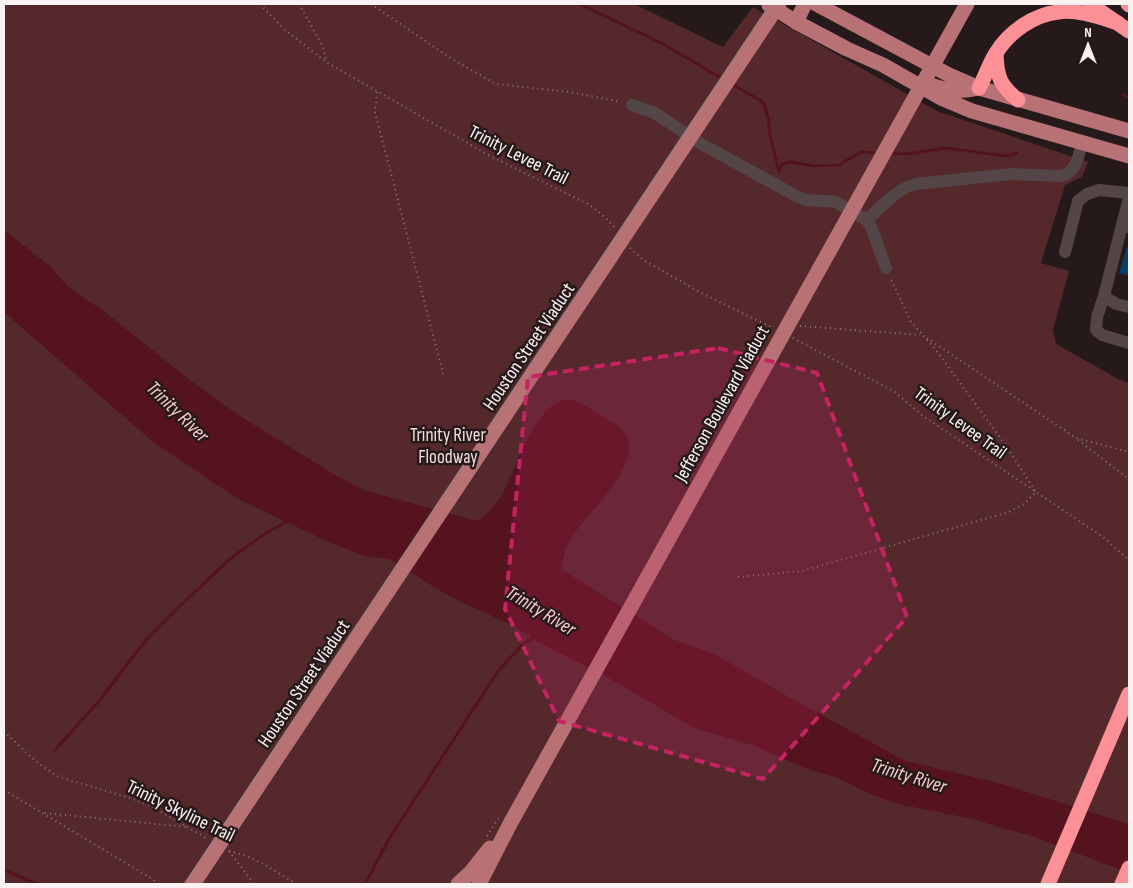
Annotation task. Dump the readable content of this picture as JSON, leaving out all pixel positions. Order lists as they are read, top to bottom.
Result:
{
  "streets": {
    "main road": ["Houston Street Viaduct", "Jefferson Boulevard Viaduct"],
    "path": ["Trinity Levee Trail", "Trinity Skyline Trail"]
  },
  "water": ["Trinity River"],
  "parks": ["Trinity River Floodway"],
  "north": "top"
}
